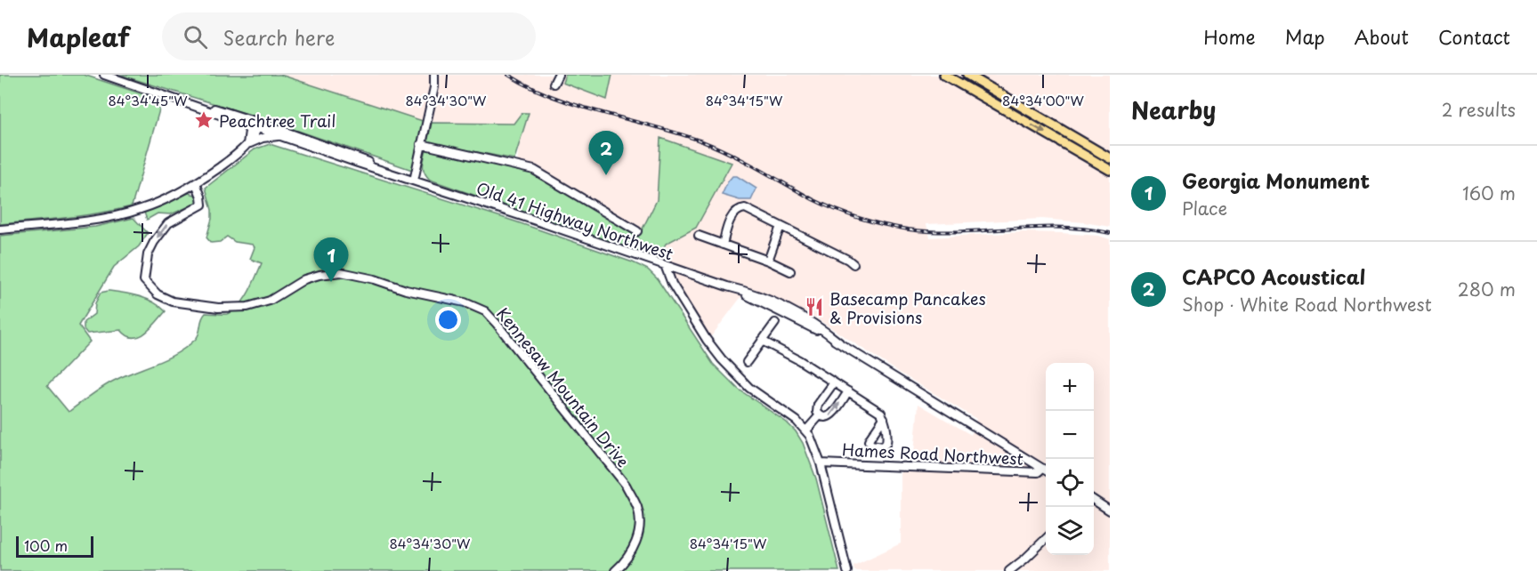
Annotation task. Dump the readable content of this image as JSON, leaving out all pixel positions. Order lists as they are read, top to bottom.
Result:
{
  "streets": {
    "street": ["Old 41 Highway Northwest", "Kennesaw Mountain Drive", "Hames Road Northwest"]
  },
  "crossings": [
    ["Old 41 Highway Northwest", "Hames Road Northwest"]
  ],
  "places": {
    "place": ["Peachtree Trail"],
    "restaurant": ["Basecamp Pancakes & Provisions"]
  },
  "scale_bar": "100 m",
  "page": {
    "header": "Mapleaf",
    "search": "Search here",
    "nav": [
      "Home",
      "Map",
      "About",
      "Contact"
    ],
    "heading": ["Nearby", "2 results"],
    "pins": ["2", "1"],
    "list": [
      {
        "mark": "1",
        "name": "Georgia Monument",
        "note": "Place",
        "value": "160 m"
      },
      {
        "mark": "2",
        "name": "CAPCO Acoustical",
        "note": "Shop · White Road Northwest",
        "value": "280 m"
      }
    ],
    "map_buttons": ["+", "−"],
    "scale": "100 m"
  },
  "coordinates": [
    "84°34'45\"W",
    "84°34'30\"W",
    "84°34'15\"W",
    "84°34'00\"W"
  ]
}
